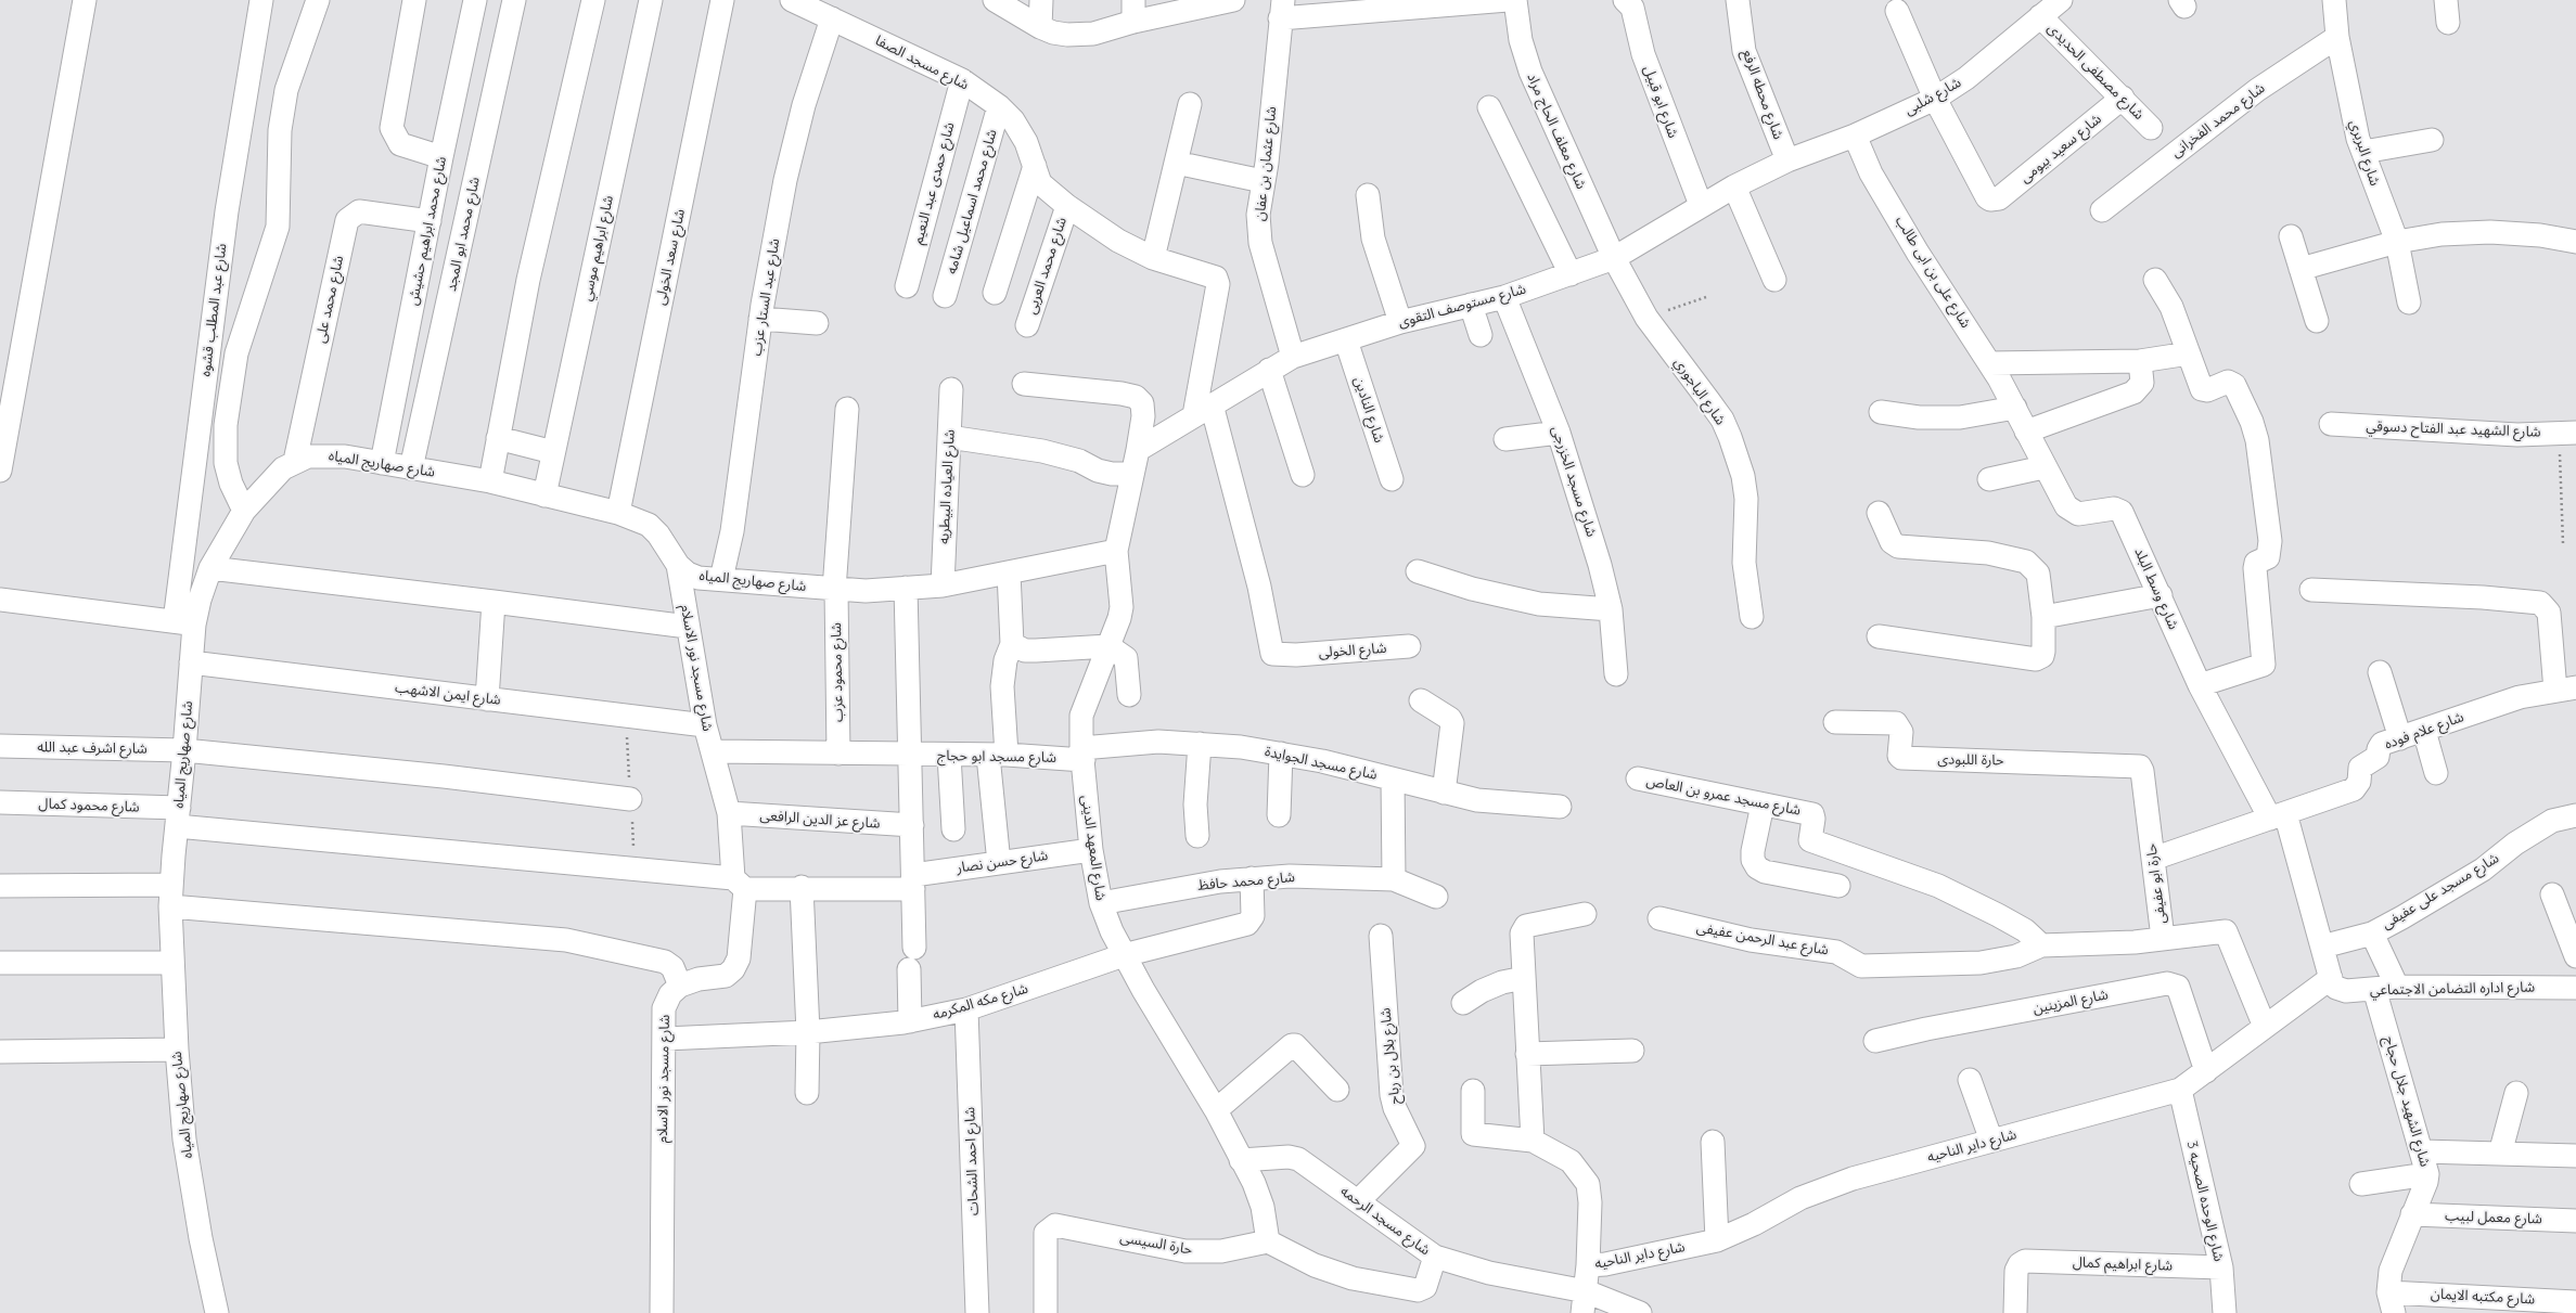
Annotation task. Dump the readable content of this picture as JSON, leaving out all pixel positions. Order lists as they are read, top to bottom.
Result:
{
  "streets": {
    "street": [
      "شارع مسجد الصفا",
      "شارع مصطفى الحديدى",
      "شارع محطه الرفع",
      "شارع شلبى",
      "شارع ابو قبيل",
      "شارع محمد الفخرانى",
      "شارع معلف الحاج مراد",
      "شارع سعيد بيومى",
      "شارع البربري",
      "شارع عثمان بن عفان",
      "شارع حمدى عبد النعيم",
      "شارع محمد اسماعيل شامه",
      "شارع محمد ابراهيم حشيش",
      "شارع محمد ابو المجد",
      "شارع ابراهيم موسي",
      "شارع سعد الخولى",
      "شارع محمد العربى",
      "شارع على بن ابى طالب",
      "شارع عبد الستار عزب",
      "شارع محمد على",
      "شارع مستوصف التقوى",
      "شارع عبد المطلب قشوه",
      "شارع الباجوري",
      "شارع النادين",
      "شارع الشهيد عبد الفتاح دسوقي",
      "شارع صهاريج المياه",
      "شارع مسجد الخزرجى",
      "شارع العياده البيطريه",
      "شارع وسط البلد",
      "شارع الخولى",
      "شارع مسجد نور الاسلام",
      "شارع محمود عزب",
      "شارع ايمن الاشهب",
      "شارع علام فوده",
      "شارع اشرف عبد الله",
      "شارع مسجد ابو حجاج",
      "حارة اللبودى",
      "شارع مسجد الجوايدة",
      "شارع مسجد عمرو بن العاص",
      "شارع محمود كمال",
      "شارع عز الدين الرافعى",
      "شارع المعهد الدينى",
      "شارع حسن نصار",
      "شارع محمد حافظ",
      "حارة ابو عفيفى",
      "شارع مسجد على عفيفى",
      "شارع عبد الرحمن عفيفى",
      "شارع اداره التضامن الاجتماعي",
      "شارع مكه المكرمه",
      "شارع المزينين",
      "شارع بلال بن رباح",
      "شارع الشهيد جلال حجاج",
      "شارع داير الناحيه",
      "شارع احمد الشحات",
      "شارع الوحده الصحيه 3",
      "شارع معمل لبيب",
      "شارع مسجد الرحمه",
      "حارة السيسى",
      "شارع ابراهيم كمال",
      "شارع مكتبه الايمان"
    ]
  },
  "crossings": [
    ["شارع مسجد الصفا", "شارع حمدى عبد النعيم"],
    ["شارع مسجد الصفا", "شارع محمد اسماعيل شامه"],
    ["شارع مسجد الصفا", "شارع محمد العربى"],
    ["شارع مسجد الصفا", "شارع عبد الستار عزب"],
    ["شارع مسجد الصفا", "شارع مستوصف التقوى"],
    ["شارع مسجد الصفا", "شارع الخولى"],
    ["شارع مصطفى الحديدى", "شارع شلبى"],
    ["شارع مصطفى الحديدى", "شارع سعيد بيومى"],
    ["شارع محطه الرفع", "شارع شلبى"],
    ["شارع محطه الرفع", "شارع مستوصف التقوى"],
    ["شارع شلبى", "شارع سعيد بيومى"],
    ["شارع شلبى", "شارع على بن ابى طالب"],
    ["شارع شلبى", "شارع مستوصف التقوى"],
    ["شارع ابو قبيل", "شارع مستوصف التقوى"],
    ["شارع محمد الفخرانى", "شارع البربري"],
    ["شارع معلف الحاج مراد", "شارع مستوصف التقوى"],
    ["شارع معلف الحاج مراد", "شارع الباجوري"],
    ["شارع عثمان بن عفان", "شارع مستوصف التقوى"],
    ["شارع محمد ابراهيم حشيش", "شارع محمد على"],
    ["شارع محمد ابراهيم حشيش", "شارع صهاريج المياه"],
    ["شارع محمد ابو المجد", "شارع صهاريج المياه"],
    ["شارع ابراهيم موسي", "شارع صهاريج المياه"],
    ["شارع سعد الخولى", "شارع صهاريج المياه"],
    ["شارع على بن ابى طالب", "شارع وسط البلد"],
    ["شارع عبد الستار عزب", "شارع صهاريج المياه"],
    ["شارع محمد على", "شارع صهاريج المياه"],
    ["شارع مستوصف التقوى", "شارع الباجوري"],
    ["شارع مستوصف التقوى", "شارع النادين"],
    ["شارع مستوصف التقوى", "شارع مسجد الخزرجى"],
    ["شارع مستوصف التقوى", "شارع الخولى"],
    ["شارع مستوصف التقوى", "شارع المعهد الدينى"],
    ["شارع عبد المطلب قشوه", "شارع صهاريج المياه"],
    ["شارع صهاريج المياه", "شارع العياده البيطريه"],
    ["شارع صهاريج المياه", "شارع مسجد نور الاسلام"],
    ["شارع صهاريج المياه", "شارع محمود عزب"],
    ["شارع صهاريج المياه", "شارع ايمن الاشهب"],
    ["شارع صهاريج المياه", "شارع اشرف عبد الله"],
    ["شارع صهاريج المياه", "شارع محمود كمال"],
    ["شارع صهاريج المياه", "شارع المعهد الدينى"],
    ["شارع وسط البلد", "شارع علام فوده"],
    ["شارع مسجد نور الاسلام", "شارع ايمن الاشهب"],
    ["شارع مسجد نور الاسلام", "شارع محمود كمال"],
    ["شارع مسجد نور الاسلام", "شارع عز الدين الرافعى"],
    ["شارع مسجد نور الاسلام", "شارع حسن نصار"],
    ["شارع مسجد نور الاسلام", "شارع مكه المكرمه"],
    ["شارع علام فوده", "حارة ابو عفيفى"],
    ["شارع مسجد ابو حجاج", "شارع مسجد الجوايدة"],
    ["شارع مسجد ابو حجاج", "شارع المعهد الدينى"],
    ["حارة اللبودى", "حارة ابو عفيفى"],
    ["شارع مسجد الجوايدة", "شارع المعهد الدينى"],
    ["شارع مسجد عمرو بن العاص", "شارع عبد الرحمن عفيفى"],
    ["شارع محمود كمال", "شارع حسن نصار"],
    ["شارع المعهد الدينى", "شارع حسن نصار"],
    ["شارع المعهد الدينى", "شارع محمد حافظ"],
    ["شارع المعهد الدينى", "شارع مكه المكرمه"],
    ["شارع المعهد الدينى", "شارع مسجد الرحمه"],
    ["شارع المعهد الدينى", "حارة السيسى"],
    ["شارع محمد حافظ", "شارع مكه المكرمه"],
    ["حارة ابو عفيفى", "شارع داير الناحيه"],
    ["شارع اداره التضامن الاجتماعي", "شارع الشهيد جلال حجاج"],
    ["شارع اداره التضامن الاجتماعي", "شارع داير الناحيه"],
    ["شارع مكه المكرمه", "شارع احمد الشحات"],
    ["شارع المزينين", "شارع داير الناحيه"],
    ["شارع بلال بن رباح", "شارع مسجد الرحمه"],
    ["شارع الشهيد جلال حجاج", "شارع معمل لبيب"],
    ["شارع الشهيد جلال حجاج", "شارع مكتبه الايمان"],
    ["شارع داير الناحيه", "شارع الوحده الصحيه 3"],
    ["شارع الوحده الصحيه 3", "شارع ابراهيم كمال"]
  ]
}
